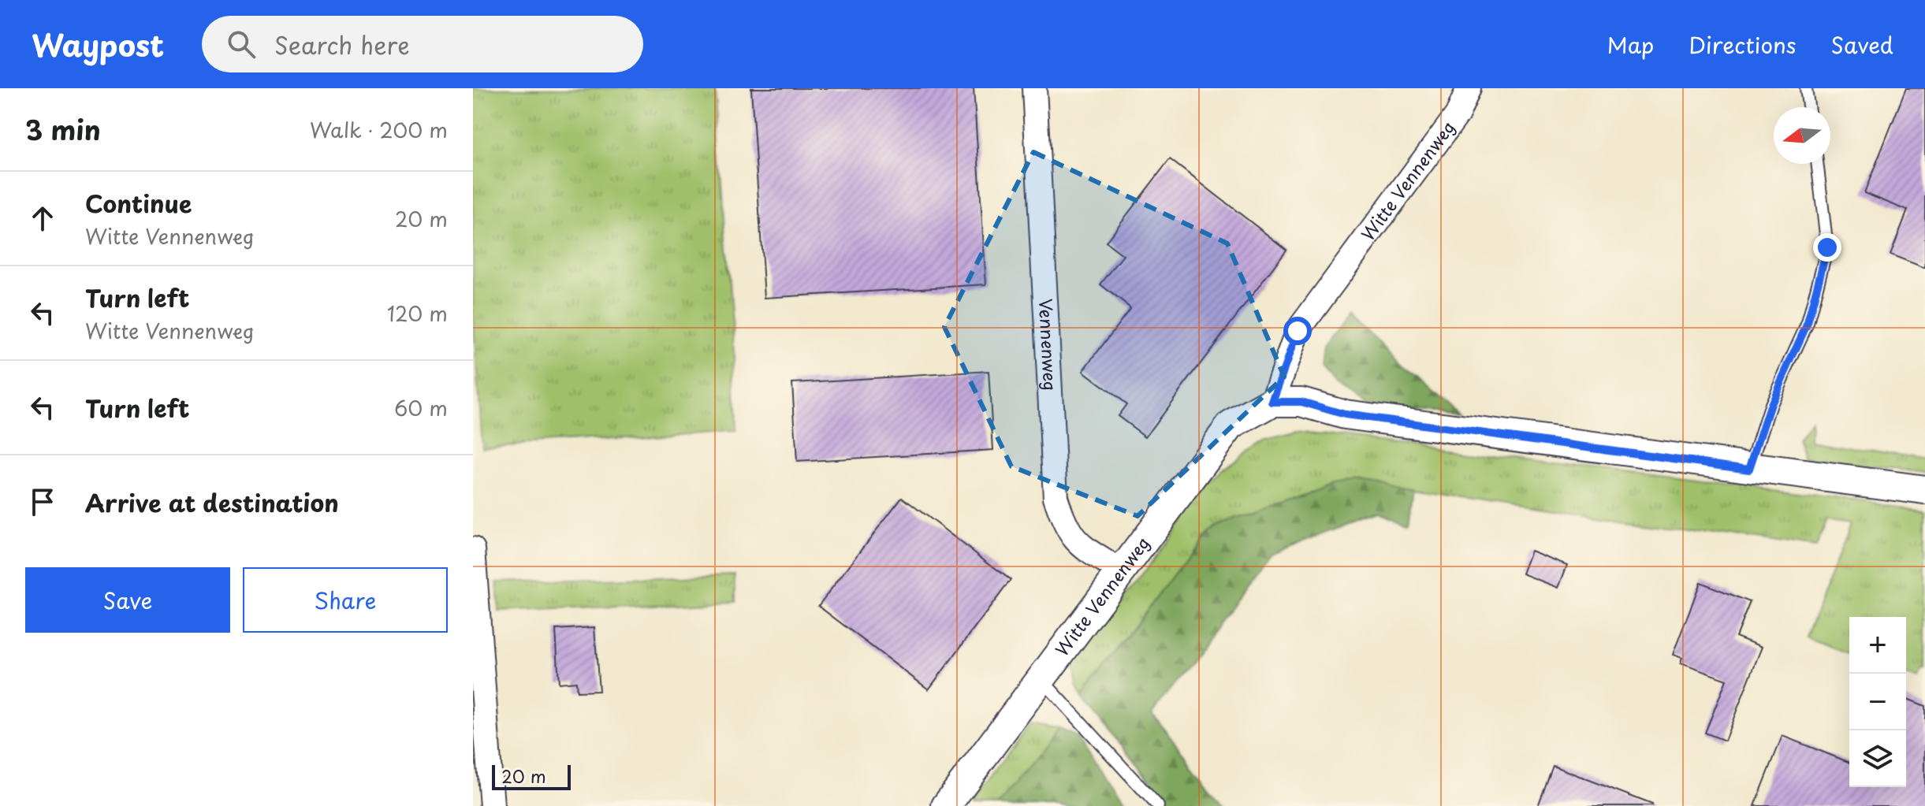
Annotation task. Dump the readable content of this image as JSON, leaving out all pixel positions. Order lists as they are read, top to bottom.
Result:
{
  "streets": {
    "street": ["Witte Vennenweg", "Vennenweg"]
  },
  "crossings": [
    ["Witte Vennenweg", "Vennenweg"]
  ],
  "scale_bar": "20 m",
  "north": "left",
  "page": {
    "header": "Waypost",
    "search": "Search here",
    "nav": ["Map", "Directions", "Saved"],
    "heading": ["3 min", "Walk · 200 m"],
    "list": [
      ["Continue", "Witte Vennenweg", "20 m"],
      ["Turn left", "Witte Vennenweg", "120 m"],
      ["Turn left", "60 m"],
      "Arrive at destination"
    ],
    "buttons": ["Save", "Share"],
    "map_buttons": ["+", "−"],
    "scale": "20 m"
  }
}
